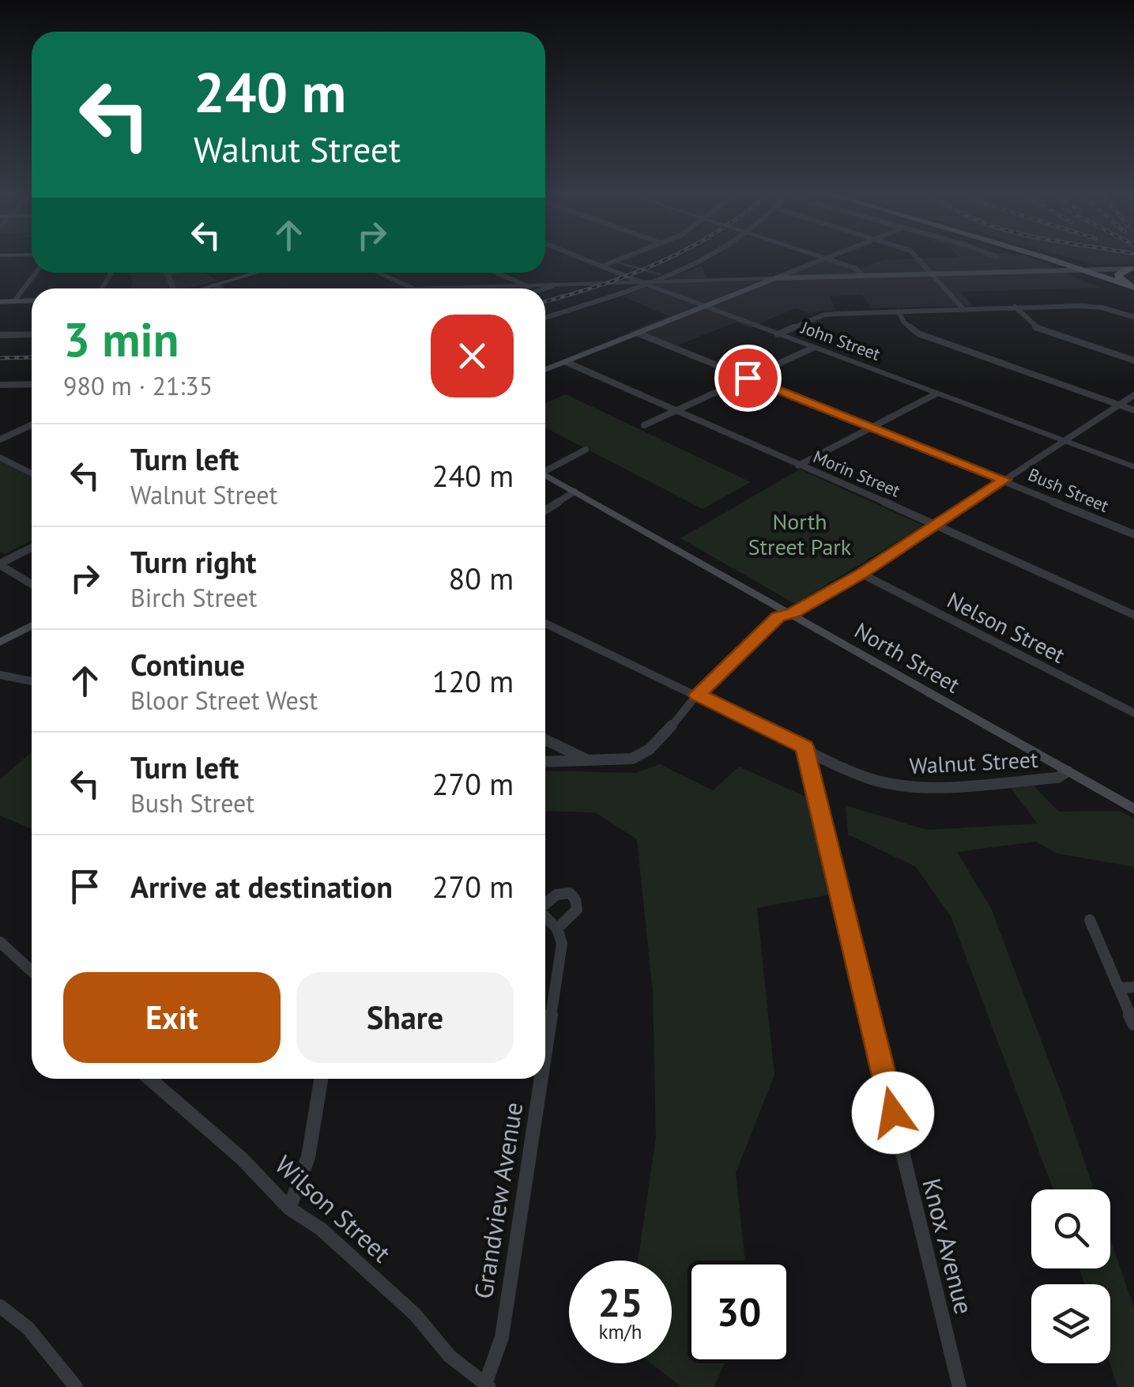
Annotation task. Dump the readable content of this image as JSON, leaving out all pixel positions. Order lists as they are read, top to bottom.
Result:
{
  "streets": {
    "main road": ["North Street"],
    "street": [
      "John Street",
      "Morin Street",
      "Bush Street",
      "Nelson Street",
      "Walnut Street",
      "Grandview Avenue",
      "Wilson Street",
      "Knox Avenue"
    ]
  },
  "crossings": [
    ["North Street", "Walnut Street"],
    ["Walnut Street", "Knox Avenue"],
    ["Grandview Avenue", "Wilson Street"]
  ],
  "parks": ["North Street Park"],
  "page": {
    "turn": ["240 m", "Walnut Street"],
    "heading": ["3 min", "980 m · 21:35"],
    "list": [
      {
        "name": "Turn left",
        "note": "Walnut Street",
        "value": "240 m"
      },
      {
        "name": "Turn right",
        "note": "Birch Street",
        "value": "80 m"
      },
      {
        "name": "Continue",
        "note": "Bloor Street West",
        "value": "120 m"
      },
      {
        "name": "Turn left",
        "note": "Bush Street",
        "value": "270 m"
      },
      {
        "name": "Arrive at destination",
        "value": "270 m"
      }
    ],
    "buttons": ["Exit", "Share"],
    "speed": "25 km/h",
    "limit": "30"
  }
}
